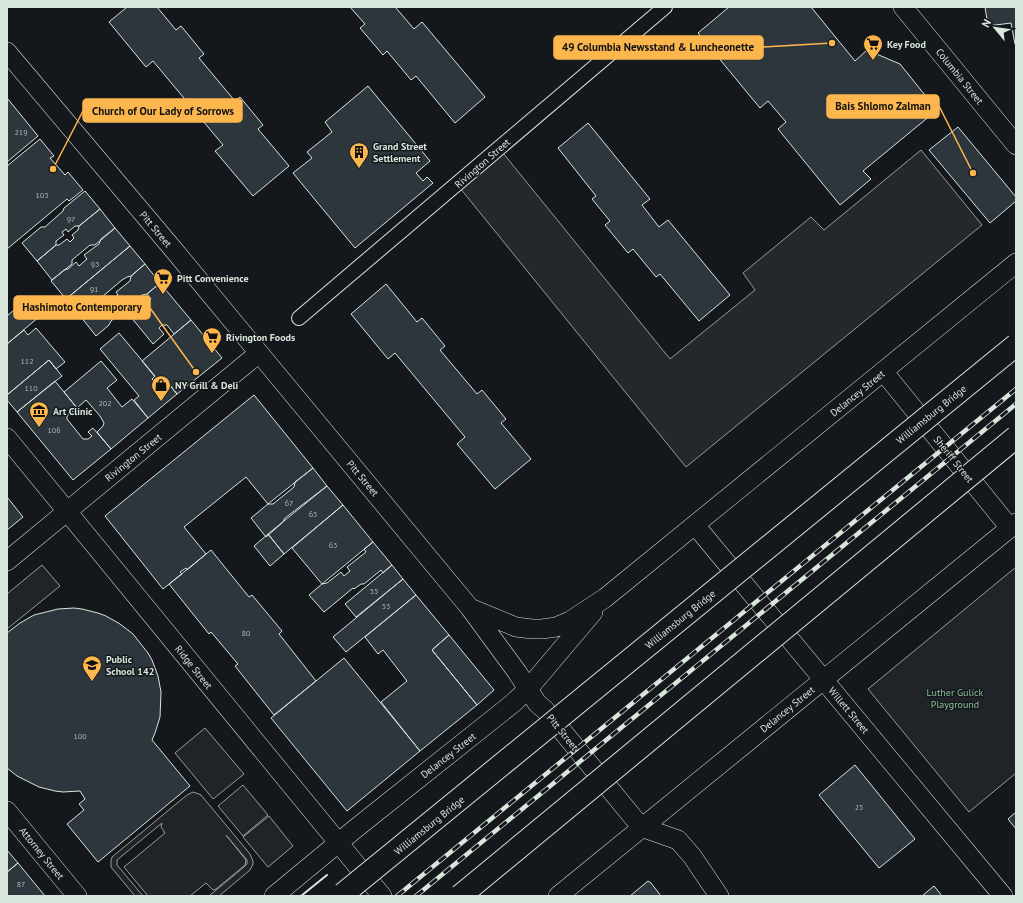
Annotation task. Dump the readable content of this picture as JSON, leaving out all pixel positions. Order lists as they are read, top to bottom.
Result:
{
  "streets": {
    "highway": ["Williamsburg Bridge"],
    "street": [
      "Columbia Street",
      "Rivington Street",
      "Pitt Street",
      "Delancey Street",
      "Sheriff Street",
      "Ridge Street",
      "Willett Street",
      "Attorney Street"
    ]
  },
  "crossings": [
    ["Rivington Street", "Pitt Street"],
    ["Rivington Street", "Ridge Street"],
    ["Pitt Street", "Delancey Street"],
    ["Delancey Street", "Sheriff Street"],
    ["Delancey Street", "Ridge Street"],
    ["Delancey Street", "Willett Street"]
  ],
  "parks": ["Luther Gulick Playground"],
  "places": {
    "other": [
      "49 Columbia Newsstand & Luncheonette",
      "Church of Our Lady of Sorrows",
      "Bais Shlomo Zalman",
      "Hashimoto Contemporary"
    ],
    "supermarket": ["Key Food", "Pitt Convenience", "Rivington Foods"],
    "building": ["Grand Street Settlement"],
    "shop": ["NY Grill & Deli"],
    "museum": ["Art Clinic"],
    "school or university": ["Public School 142"]
  },
  "house_numbers": [
    "219",
    "103",
    "97",
    "93",
    "91",
    "112",
    "110",
    "202",
    "106",
    "67",
    "65",
    "63",
    "55",
    "53",
    "80",
    "100",
    "25",
    "87"
  ],
  "north": "top left"
}
